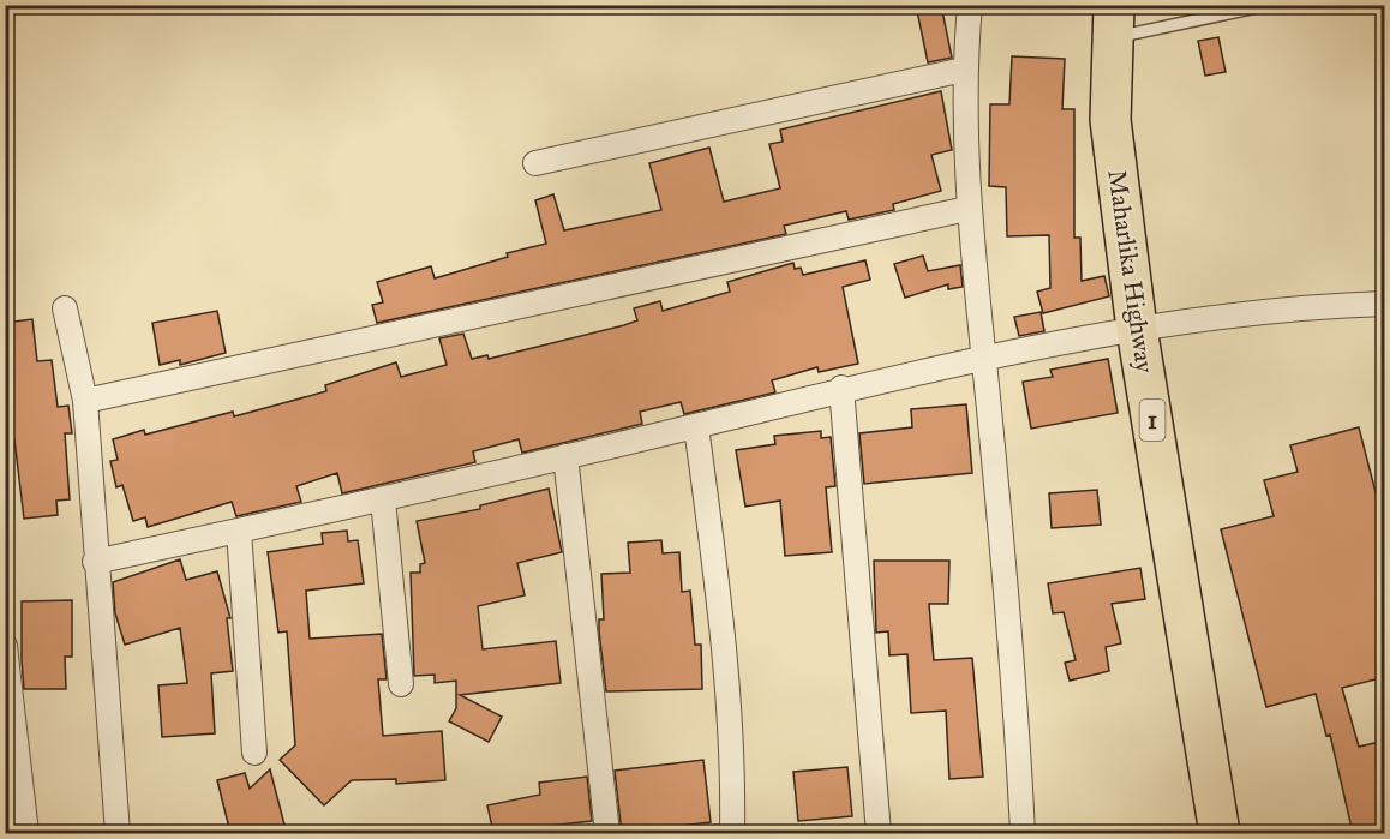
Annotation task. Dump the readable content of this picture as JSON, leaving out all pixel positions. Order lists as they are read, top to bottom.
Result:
{
  "streets": {
    "highway": ["Maharlika Highway", "1"]
  }
}
